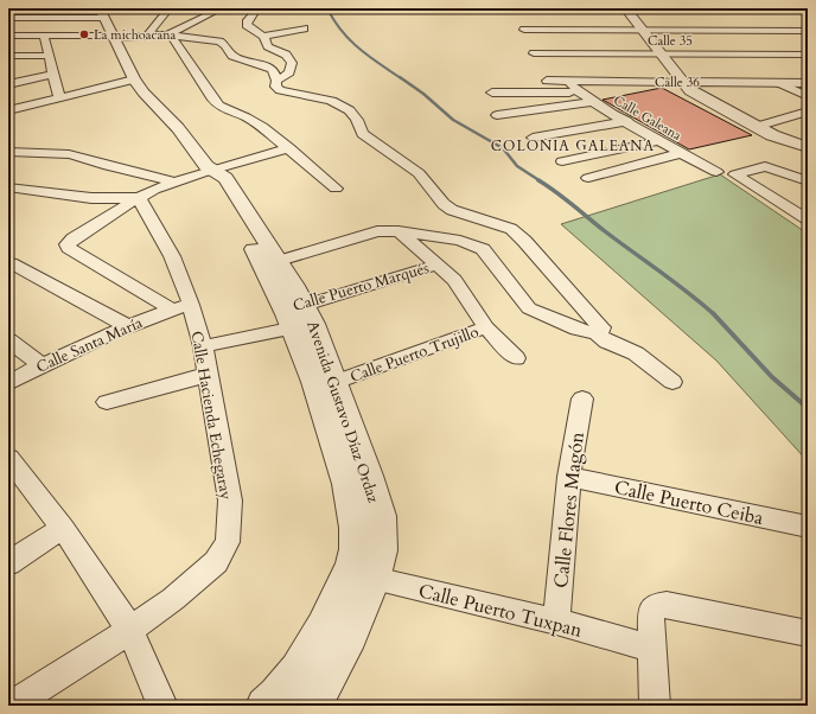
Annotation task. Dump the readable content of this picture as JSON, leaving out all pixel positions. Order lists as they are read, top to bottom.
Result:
{
  "streets": {
    "street": [
      "Calle 35",
      "Calle 36",
      "Calle Galeana",
      "Calle Puerto Marqués",
      "Calle Santa María",
      "Calle Puerto Trujillo",
      "Avenida Gustavo Díaz Ordaz",
      "Calle Hacienda Echegaray",
      "Calle Puerto Ceiba",
      "Calle Flores Magón",
      "Calle Puerto Tuxpan"
    ]
  },
  "crossings": [
    ["Calle 36", "Calle Galeana"],
    ["Calle Puerto Marqués", "Avenida Gustavo Díaz Ordaz"],
    ["Calle Puerto Marqués", "Calle Hacienda Echegaray"],
    ["Calle Santa María", "Calle Hacienda Echegaray"],
    ["Calle Puerto Trujillo", "Avenida Gustavo Díaz Ordaz"],
    ["Avenida Gustavo Díaz Ordaz", "Calle Puerto Tuxpan"],
    ["Calle Puerto Ceiba", "Calle Flores Magón"],
    ["Calle Flores Magón", "Calle Puerto Tuxpan"]
  ],
  "districts": ["COLONIA GALEANA"],
  "places": ["La michoacana"]
}
